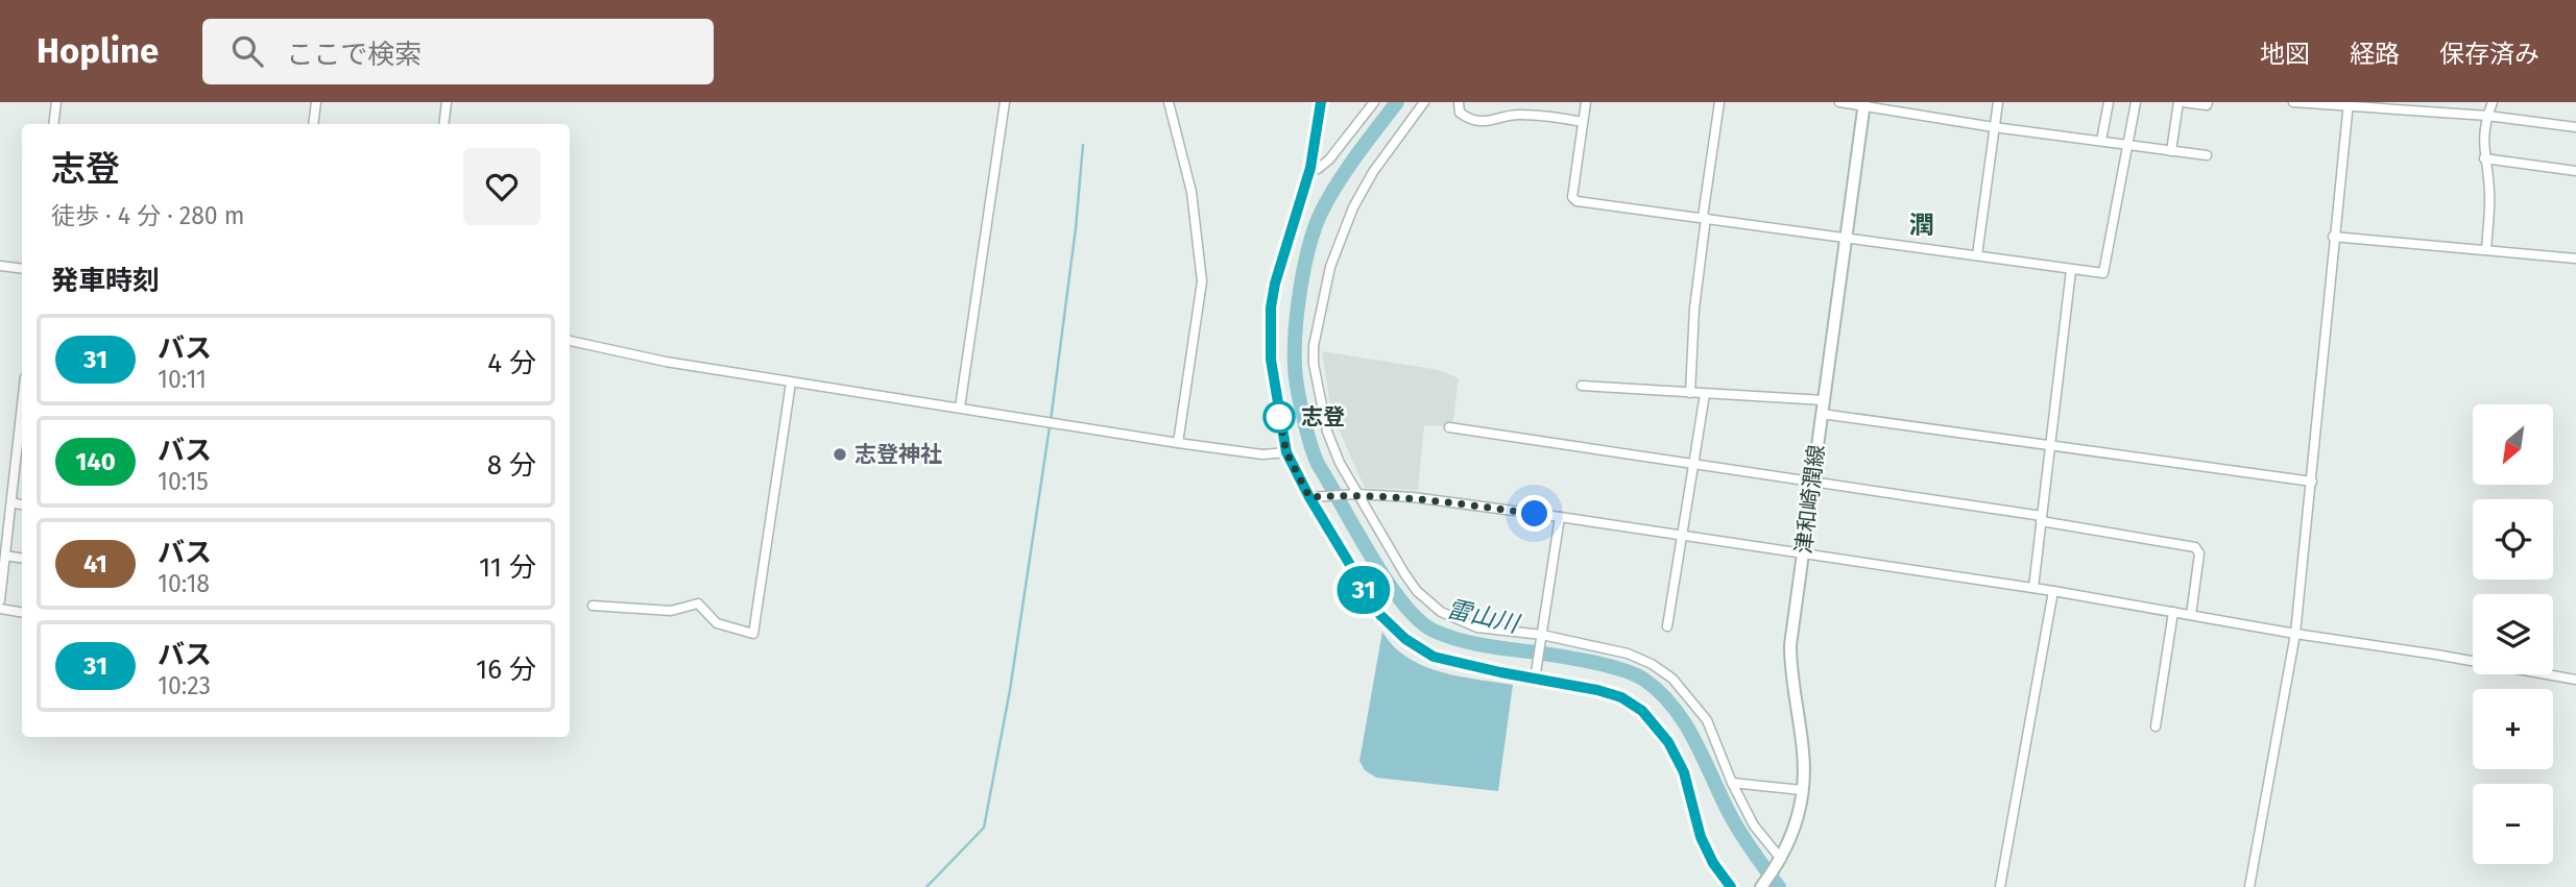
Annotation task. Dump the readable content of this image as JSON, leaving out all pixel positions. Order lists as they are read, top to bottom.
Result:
{
  "streets": {
    "main road": ["津和崎潤線"]
  },
  "districts": ["潤"],
  "water": ["雷山川"],
  "places": ["志登", "志登神社"],
  "lines": ["bus line 31"],
  "north": "bottom left",
  "page": {
    "header": "Hopline",
    "search": "ここで検索",
    "nav": ["地図", "経路", "保存済み"],
    "on_map": "31",
    "heading": [
      ["志登", "徒歩 · 4 分 · 280 m"],
      "発車時刻"
    ],
    "list": [
      {
        "mark": "31",
        "name": "バス",
        "note": "10:11",
        "value": "4 分"
      },
      {
        "mark": "140",
        "name": "バス",
        "note": "10:15",
        "value": "8 分"
      },
      {
        "mark": "41",
        "name": "バス",
        "note": "10:18",
        "value": "11 分"
      },
      {
        "mark": "31",
        "name": "バス",
        "note": "10:23",
        "value": "16 分"
      }
    ],
    "map_buttons": ["+", "−"]
  }
}
